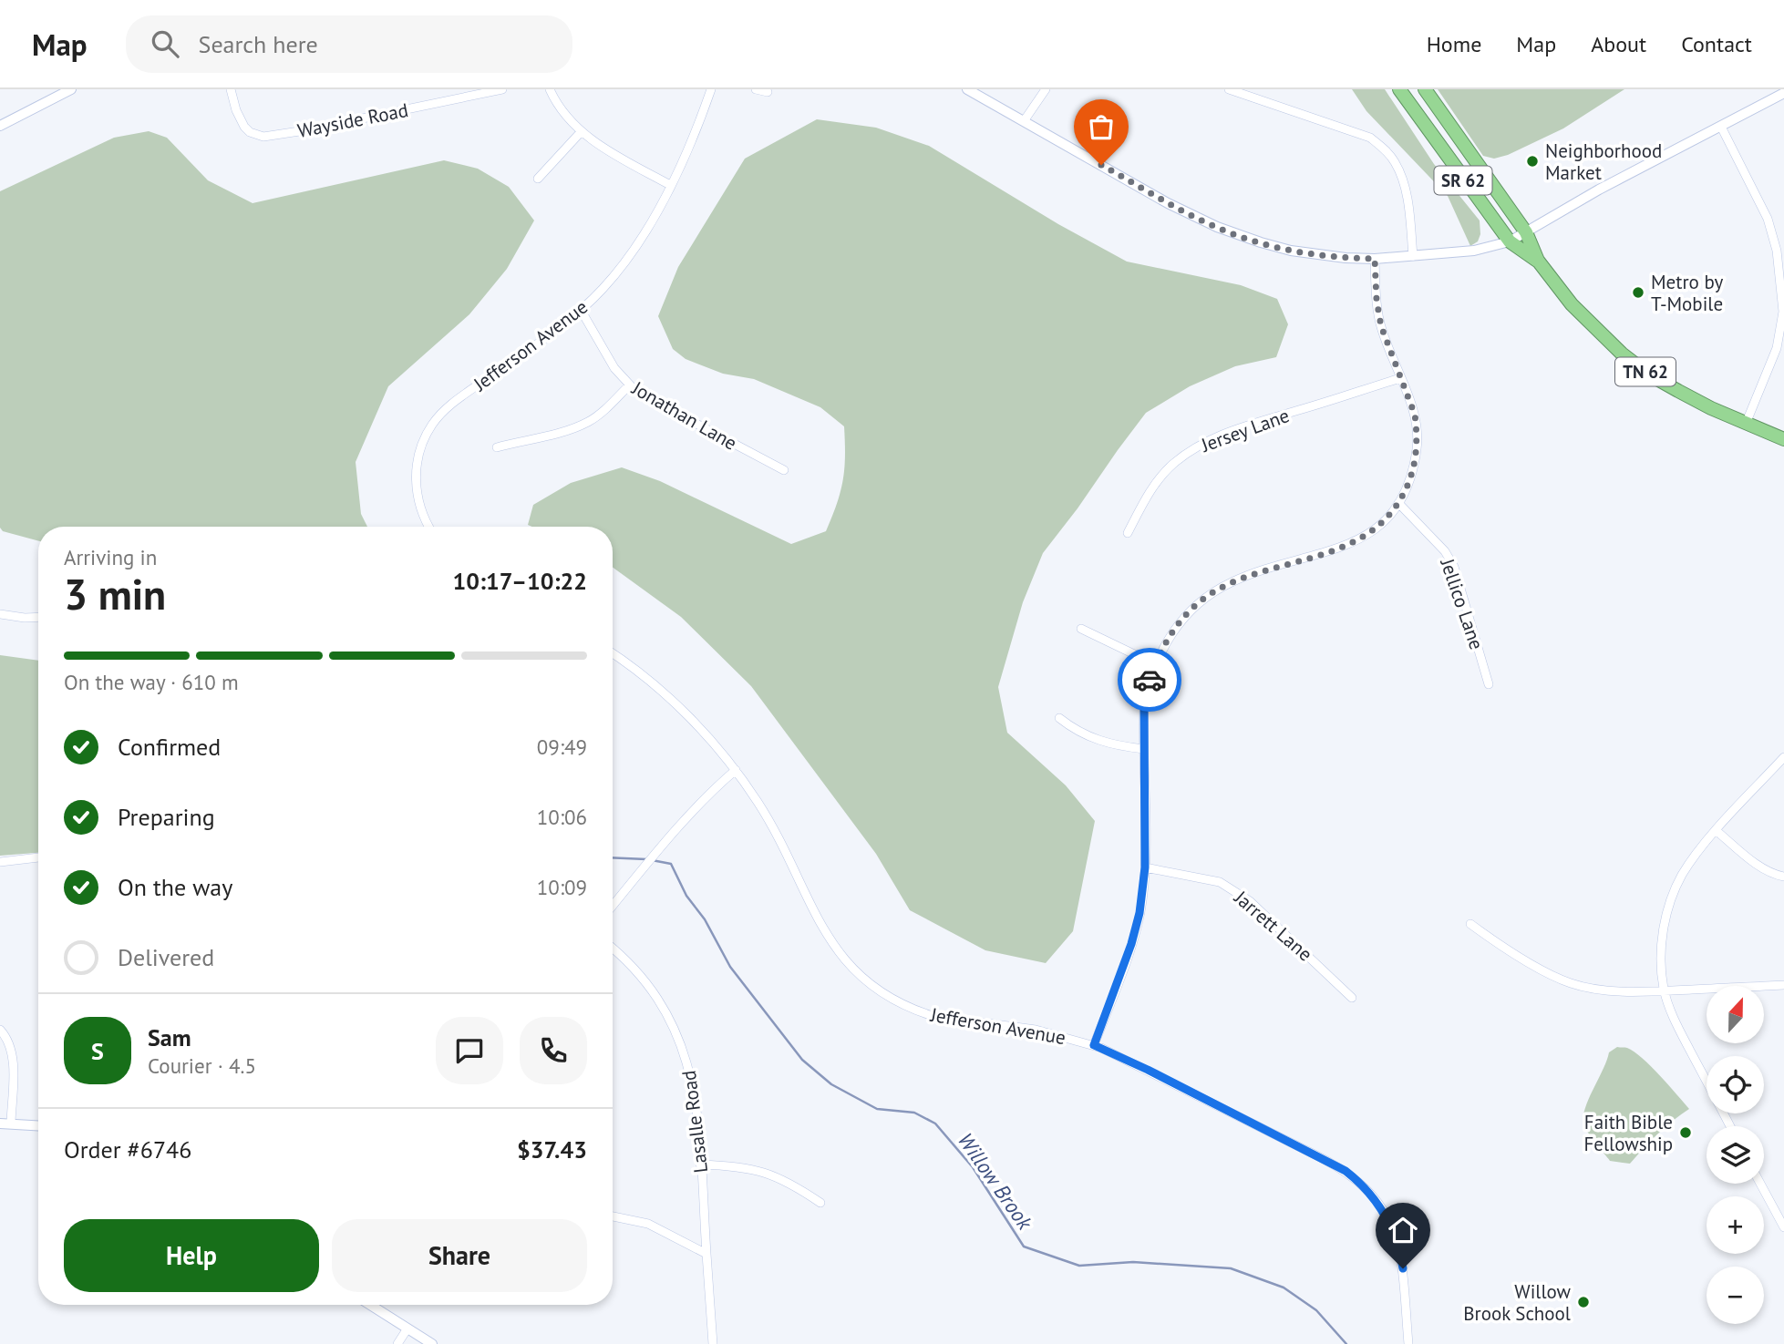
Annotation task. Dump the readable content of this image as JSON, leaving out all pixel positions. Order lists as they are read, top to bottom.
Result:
{
  "streets": {
    "highway": ["SR 62", "TN 62"],
    "street": [
      "Wayside Road",
      "Jefferson Avenue",
      "Jonathan Lane",
      "Jersey Lane",
      "Jellico Lane",
      "Jarrett Lane",
      "Lasalle Road"
    ]
  },
  "crossings": [
    ["SR 62", "TN 62"],
    ["Jefferson Avenue", "Jonathan Lane"]
  ],
  "water": ["Willow Brook"],
  "places": [
    "Neighborhood Market",
    "Metro by T-Mobile",
    "Faith Bible Fellowship",
    "Willow Brook School"
  ],
  "north": "top",
  "page": {
    "header": "Map",
    "search": "Search here",
    "nav": [
      "Home",
      "Map",
      "About",
      "Contact"
    ],
    "heading": ["3 min", "Arriving in", "10:17–10:22"],
    "panel": [
      "Sam",
      "Courier · 4.5",
      "Order #6746",
      "$37.43"
    ],
    "bar": "On the way · 610 m",
    "list": [
      ["Confirmed", "09:49"],
      ["Preparing", "10:06"],
      ["On the way", "10:09"],
      "Delivered"
    ],
    "map_buttons": ["+", "−"],
    "round": "S",
    "buttons": ["Help", "Share"]
  }
}
